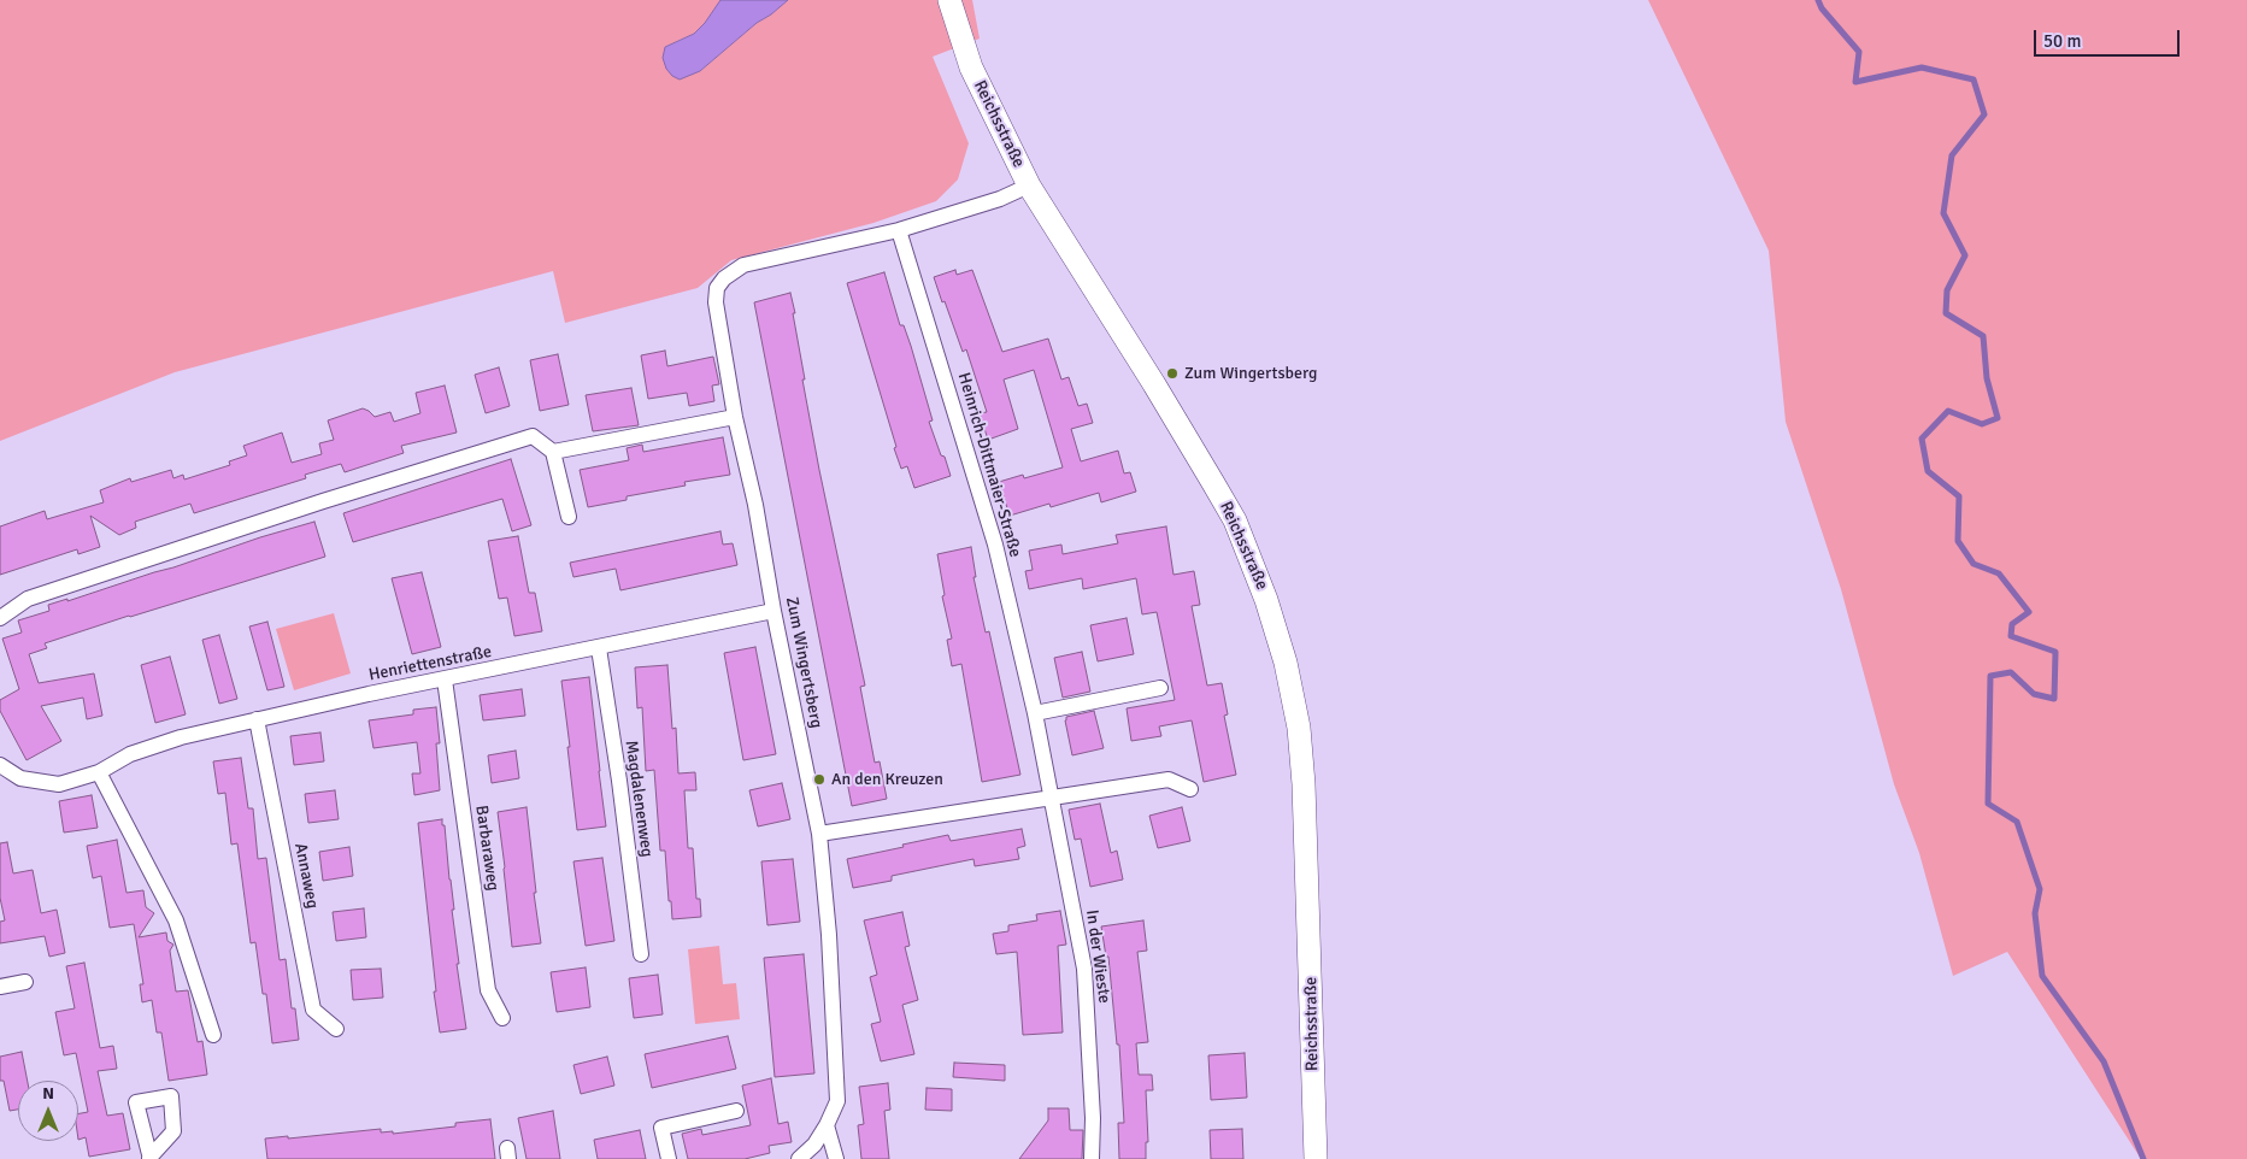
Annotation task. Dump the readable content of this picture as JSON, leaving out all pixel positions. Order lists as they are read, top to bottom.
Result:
{
  "streets": {
    "main road": ["Reichsstraße"],
    "street": [
      "Heinrich-Dittmaier-Straße",
      "Zum Wingertsberg",
      "Henriettenstraße",
      "Magdalenenweg",
      "Barbaraweg",
      "Annaweg",
      "In der Wieste"
    ]
  },
  "crossings": [
    ["Reichsstraße", "Zum Wingertsberg"],
    ["Heinrich-Dittmaier-Straße", "Zum Wingertsberg"],
    ["Heinrich-Dittmaier-Straße", "In der Wieste"],
    ["Zum Wingertsberg", "Henriettenstraße"],
    ["Henriettenstraße", "Magdalenenweg"],
    ["Henriettenstraße", "Barbaraweg"],
    ["Henriettenstraße", "Annaweg"]
  ],
  "places": ["Zum Wingertsberg", "An den Kreuzen"],
  "scale_bar": "50 m",
  "north": "top"
}
